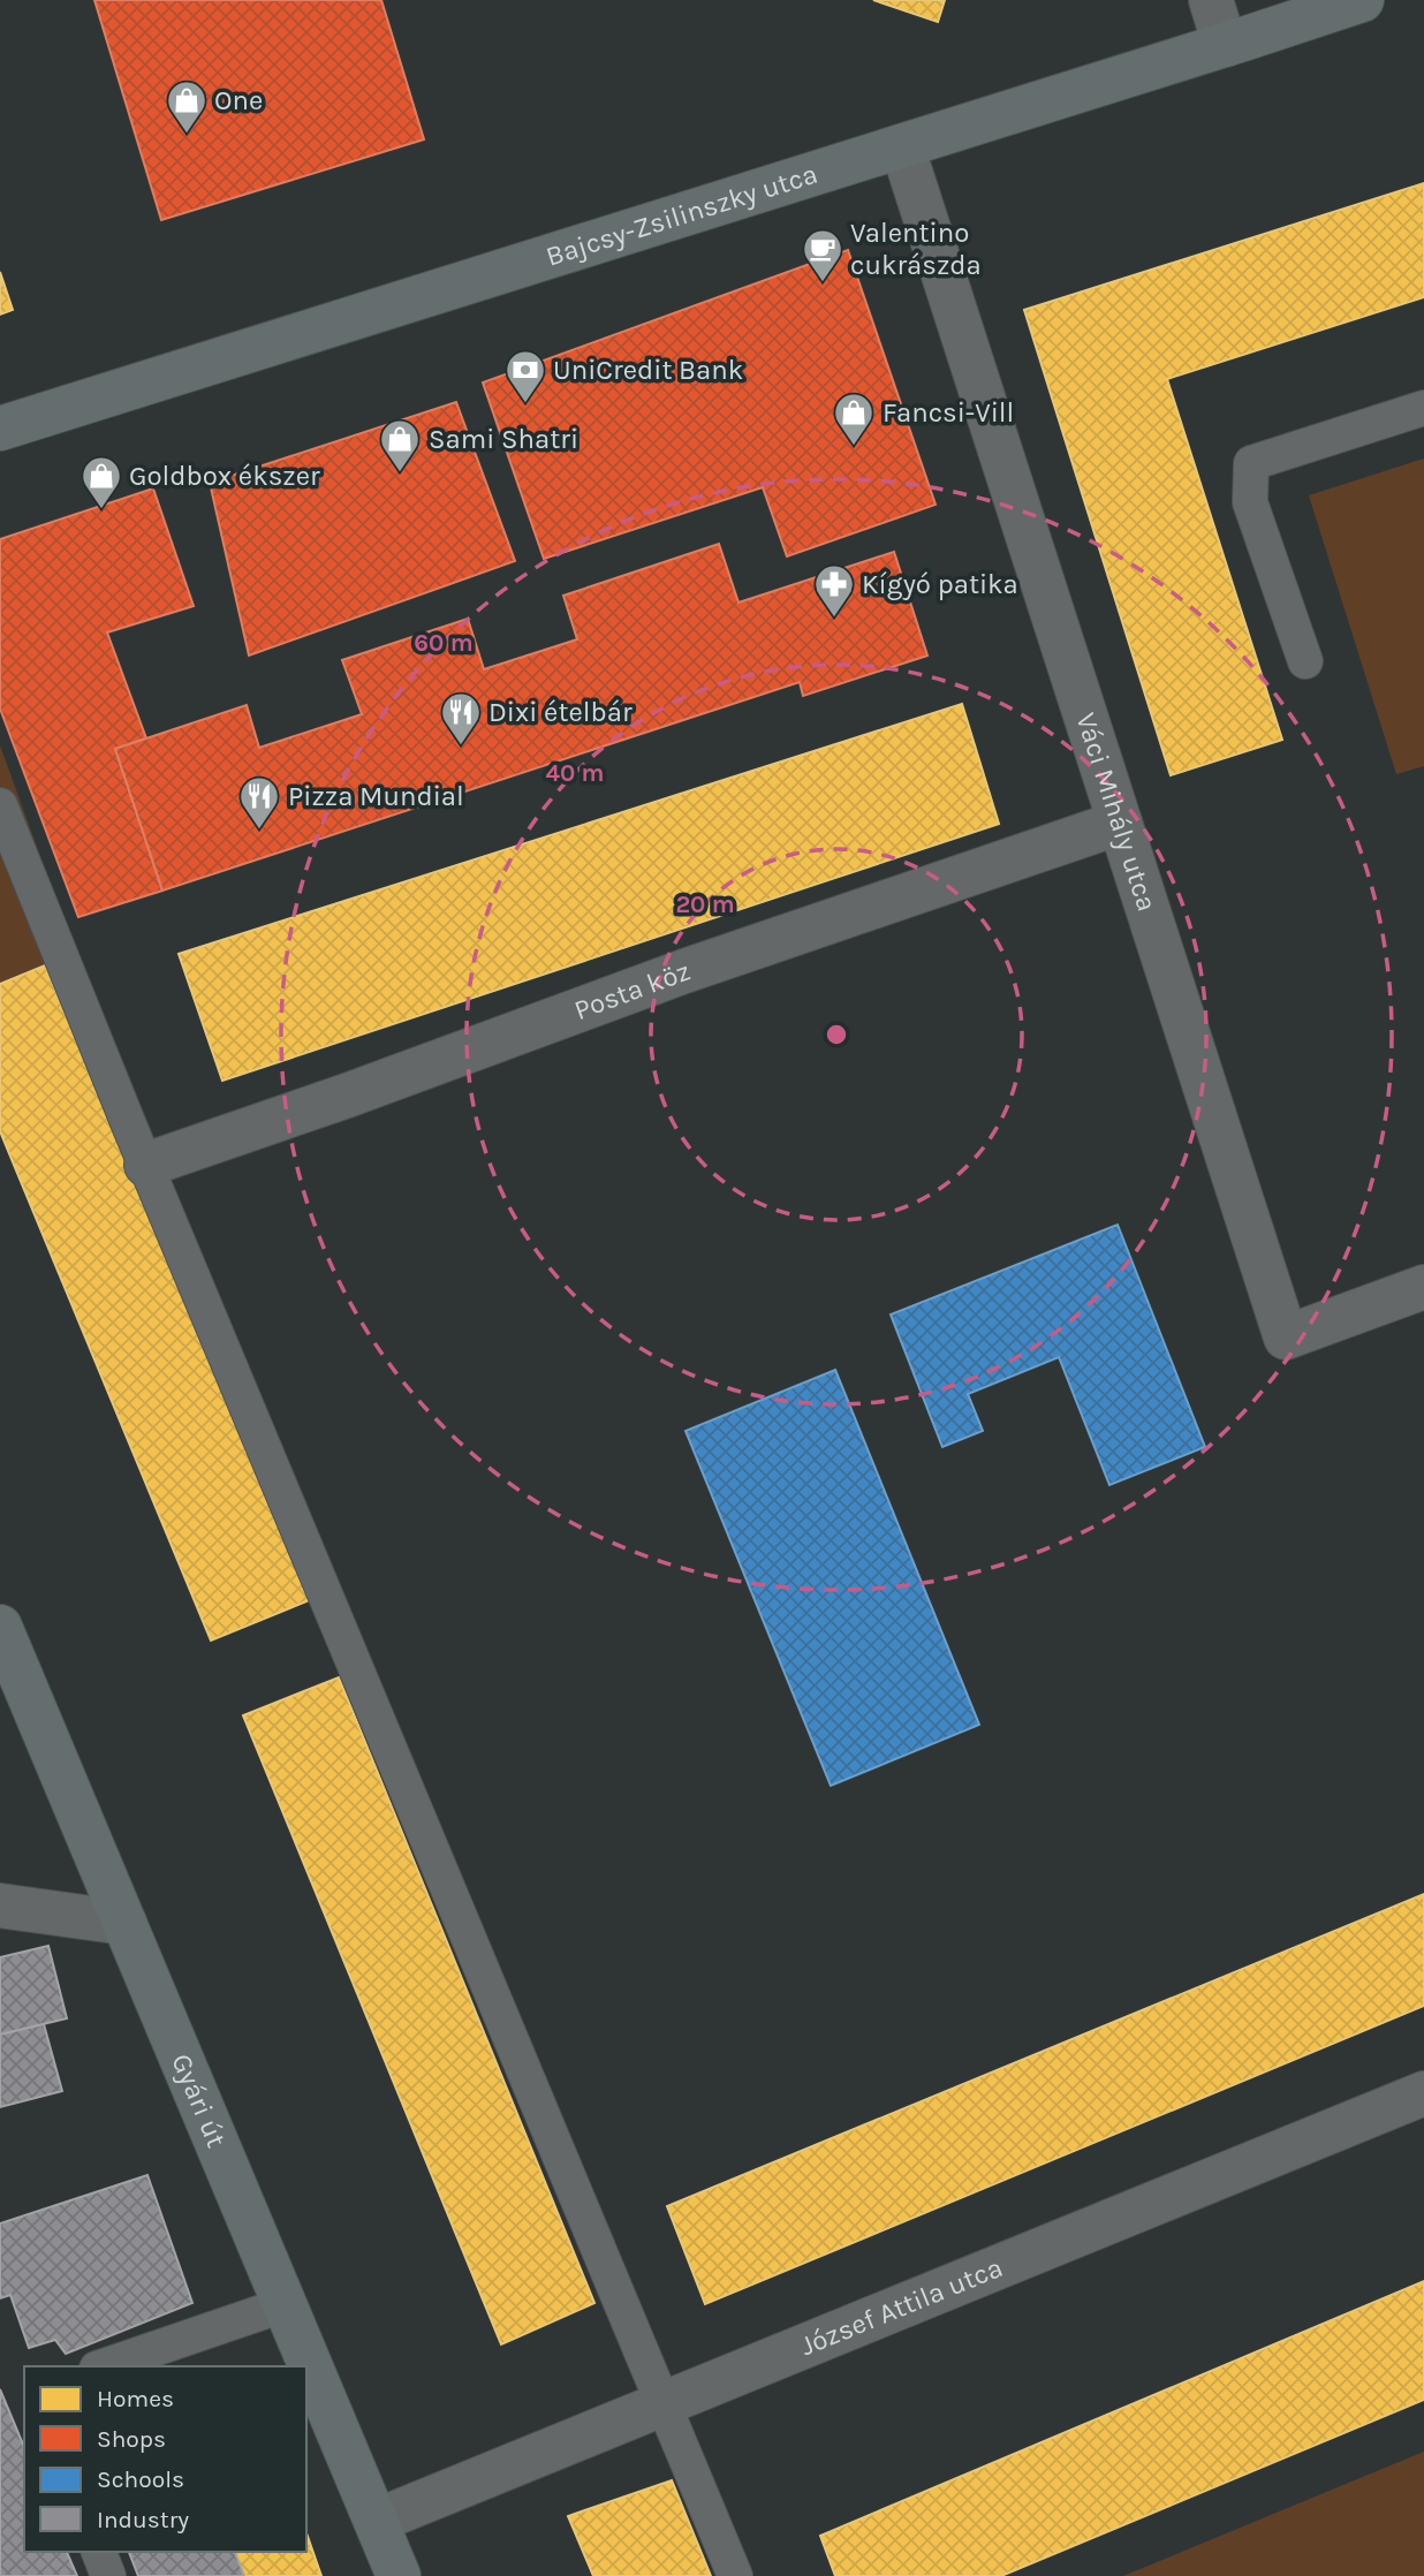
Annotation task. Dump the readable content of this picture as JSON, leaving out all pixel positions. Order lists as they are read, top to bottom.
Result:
{
  "streets": {
    "street": [
      "Bajcsy-Zsilinszky utca",
      "Váci Mihály utca",
      "Posta köz",
      "Gyári út",
      "József Attila utca"
    ]
  },
  "crossings": [
    ["Bajcsy-Zsilinszky utca", "Váci Mihály utca"],
    ["Váci Mihály utca", "Posta köz"],
    ["Gyári út", "József Attila utca"]
  ],
  "places": {
    "shop": [
      "One",
      "Fancsi-Vill",
      "Sami Shatri",
      "Goldbox ékszer"
    ],
    "cafe": ["Valentino cukrászda"],
    "bank": ["UniCredit Bank"],
    "pharmacy": ["Kígyó patika"],
    "restaurant": ["Dixi ételbár", "Pizza Mundial"]
  },
  "legend": [
    "Homes",
    "Shops",
    "Schools",
    "Industry"
  ],
  "rings": ["60 m", "40 m", "20 m"]
}
